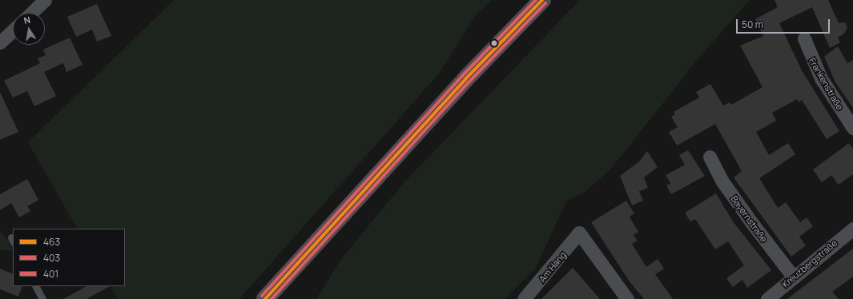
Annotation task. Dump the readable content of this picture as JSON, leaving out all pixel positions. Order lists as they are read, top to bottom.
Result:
{
  "streets": {
    "street": [
      "Frankenstraße",
      "Bayernstraße",
      "Kreuzbergstraße",
      "Am Hang"
    ]
  },
  "crossings": [
    ["Bayernstraße", "Kreuzbergstraße"]
  ],
  "lines": ["transit line 463", "transit line 401", "transit line 403"],
  "legend": ["463", "403", "401"],
  "scale_bar": "50 m",
  "north": "top"
}
